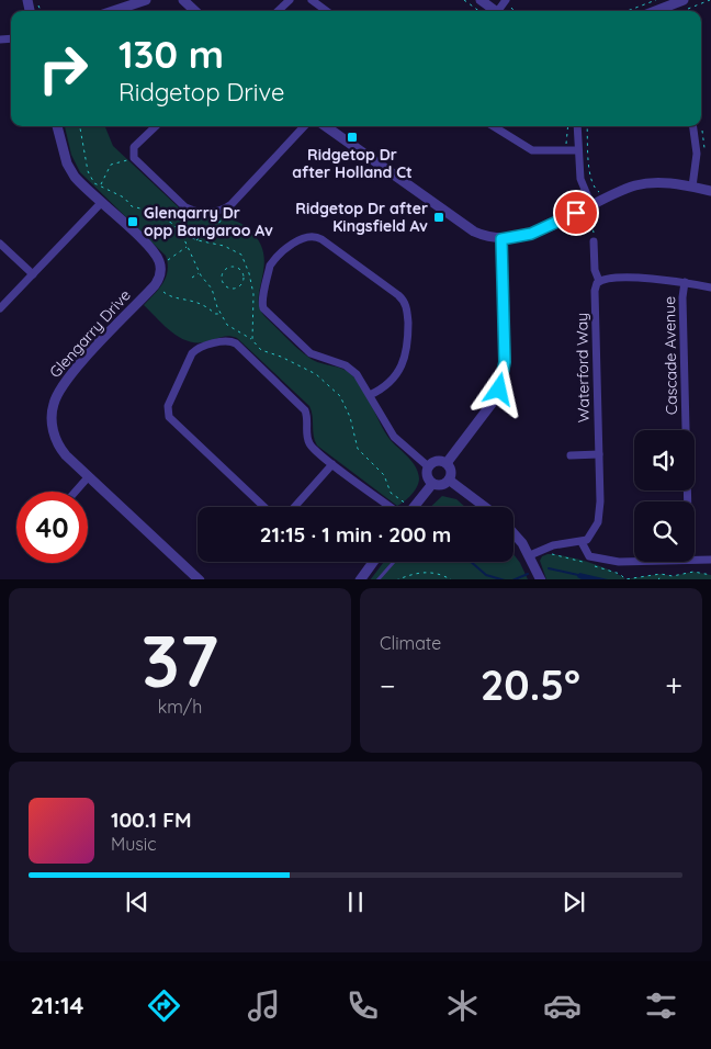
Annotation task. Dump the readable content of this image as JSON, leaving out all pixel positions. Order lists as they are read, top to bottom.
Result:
{
  "streets": {
    "street": ["Glengarry Drive", "Cascade Avenue", "Waterford Way"]
  },
  "places": {
    "transit": ["Ridgetop Dr after Holland Ct", "Ridgetop Dr after Kingsfield Av", "Glenqarry Dr opp Bangaroo Av"]
  },
  "page": {
    "turn": ["130 m", "Ridgetop Drive"],
    "limit": "40",
    "trip": "21:15 · 1 min · 200 m",
    "tile": [
      ["37", "km/h"],
      "Climate"
    ],
    "heat": ["−", "20.5°", "+"],
    "song": ["100.1 FM", "Music"],
    "tabs": "21:14"
  }
}
